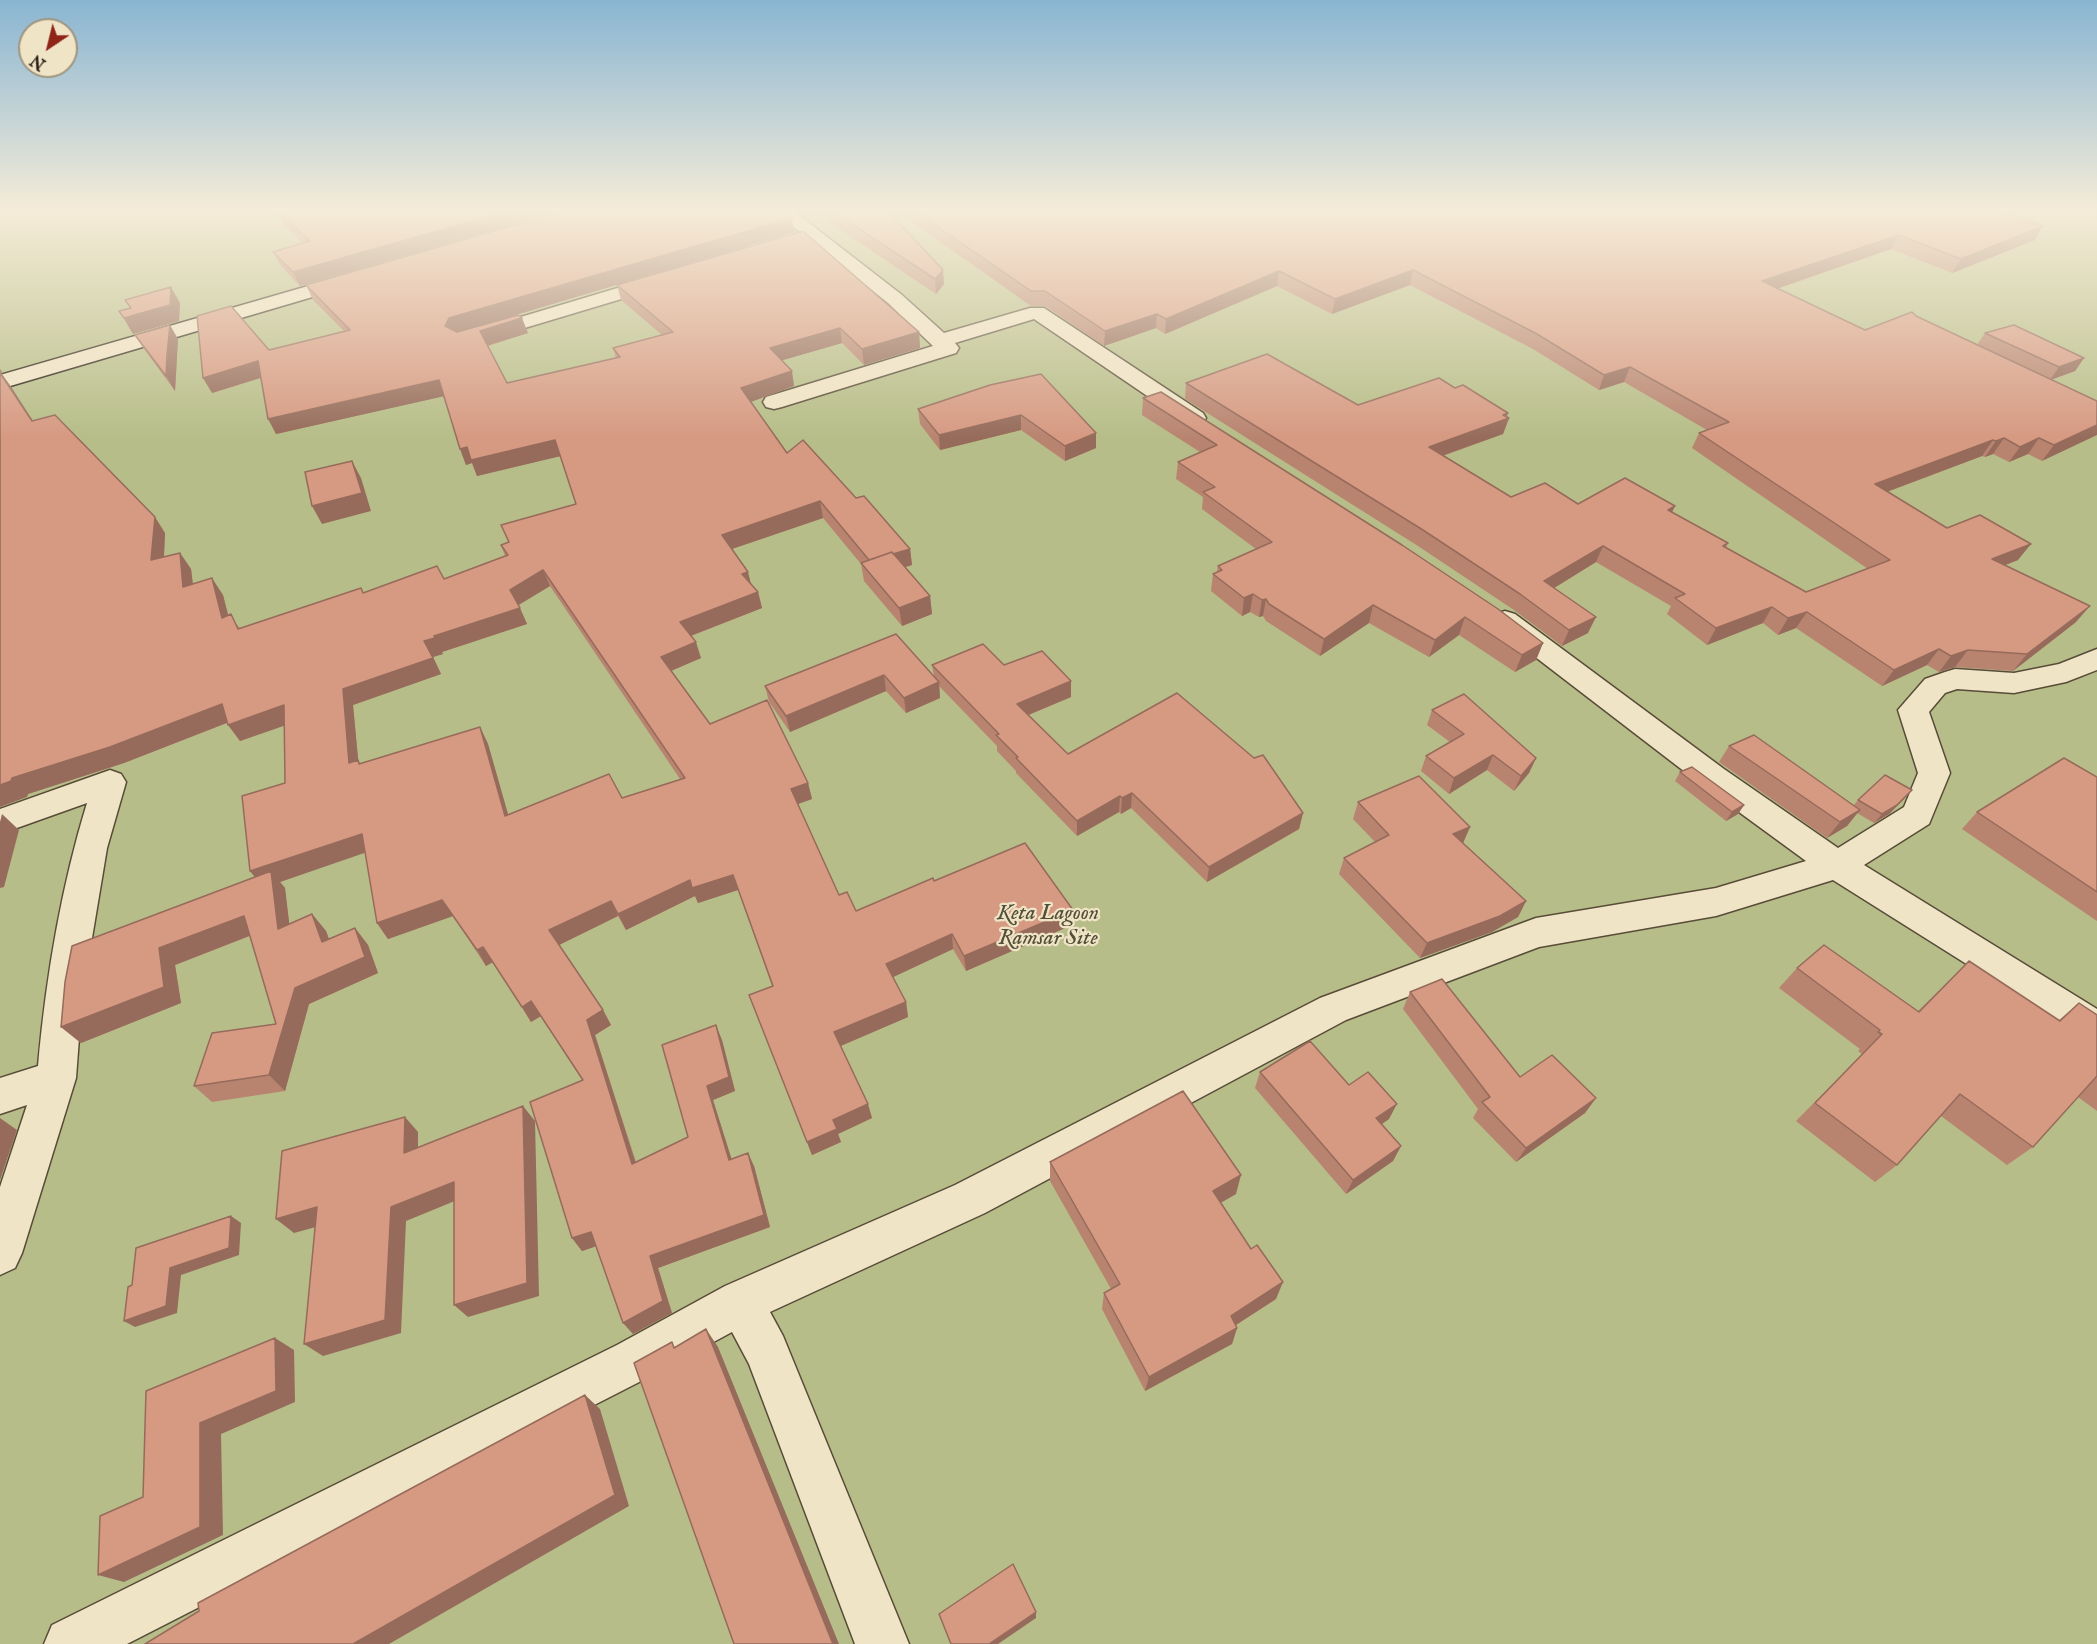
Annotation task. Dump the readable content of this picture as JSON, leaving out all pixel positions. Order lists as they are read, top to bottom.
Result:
{
  "parks": ["Keta Lagoon Ramsar Site"],
  "north": "bottom left"
}
